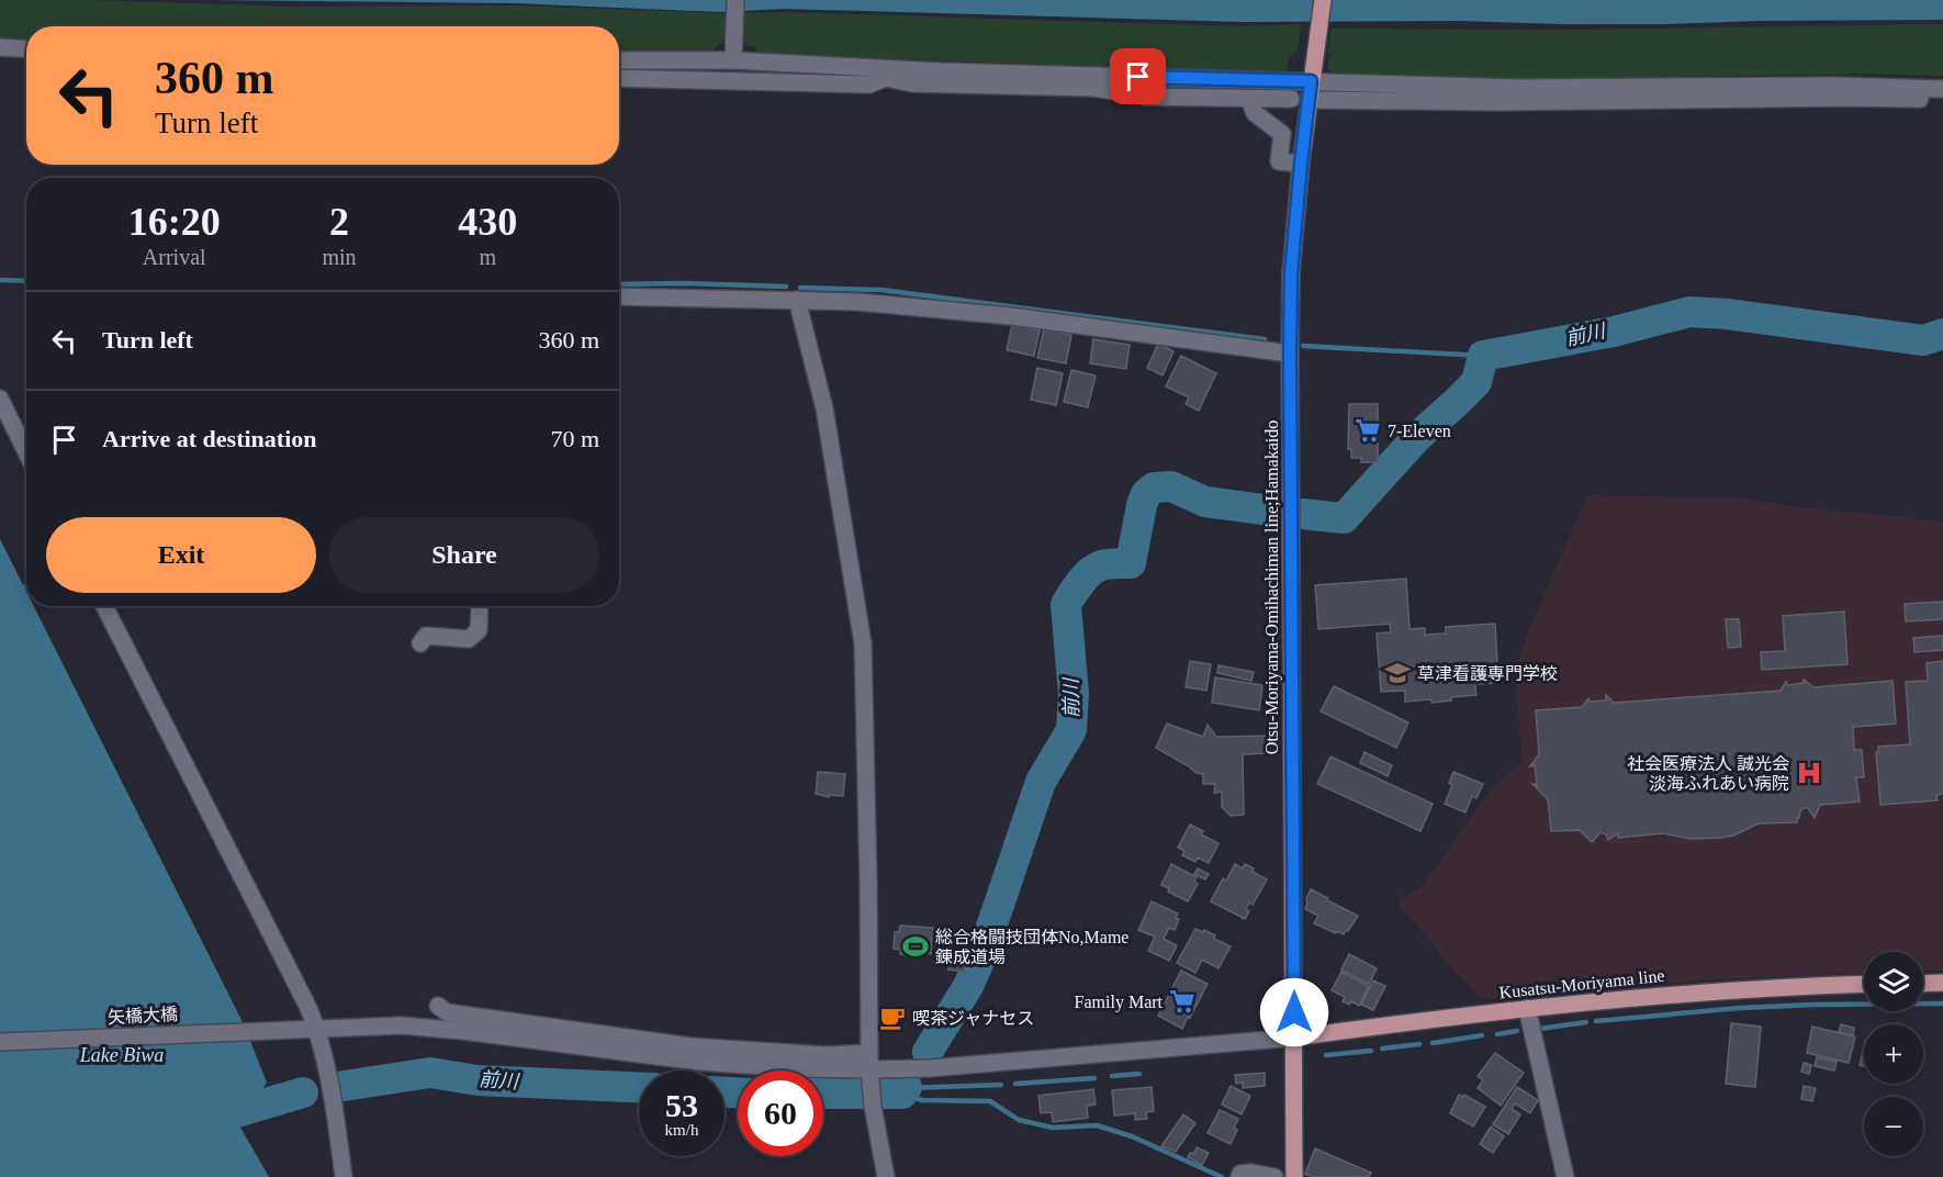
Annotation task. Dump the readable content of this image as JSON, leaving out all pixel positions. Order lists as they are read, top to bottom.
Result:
{
  "streets": {
    "main road": ["Otsu-Moriyama-Omihachiman line;Hamakaido", "Kusatsu-Moriyama line"],
    "street": ["矢橋大橋"]
  },
  "crossings": [
    ["Otsu-Moriyama-Omihachiman line;Hamakaido", "Kusatsu-Moriyama line"]
  ],
  "water": ["前川", "Lake Biwa"],
  "places": {
    "supermarket": ["7-Eleven", "Family Mart"],
    "school or university": ["草津看護専門学校"],
    "hospital": ["社会医療法人 誠光会 淡海ふれあい病院"],
    "sports": ["総合格闘技団体No,Mame 錬成道場"],
    "cafe": ["喫茶ジャナセス"]
  },
  "page": {
    "turn": ["360 m", "Turn left"],
    "eta": [
      "16:20",
      "Arrival",
      "2",
      "min",
      "430",
      "m"
    ],
    "list": [
      {
        "name": "Turn left",
        "value": "360 m"
      },
      {
        "name": "Arrive at destination",
        "value": "70 m"
      }
    ],
    "buttons": ["Exit", "Share"],
    "map_buttons": ["+", "−"],
    "speed": "53 km/h",
    "limit": "60"
  }
}
